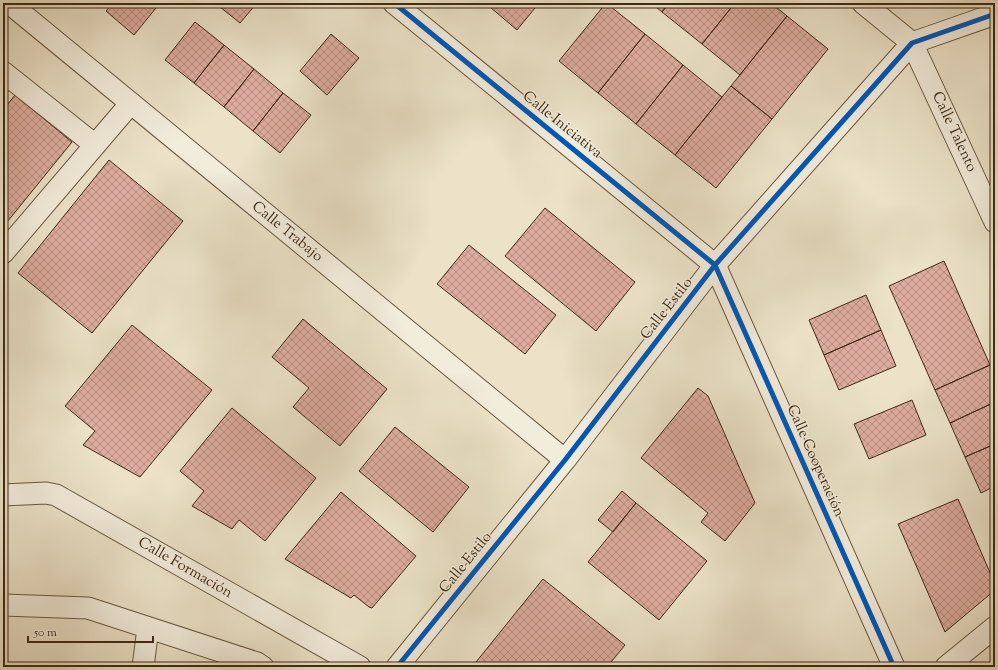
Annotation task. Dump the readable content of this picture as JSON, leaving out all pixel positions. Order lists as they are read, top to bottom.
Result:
{
  "streets": {
    "street": [
      "Calle Iniciativa",
      "Calle Talento",
      "Calle Trabajo",
      "Calle Estilo",
      "Calle Cooperación",
      "Calle Formación"
    ]
  },
  "crossings": [
    ["Calle Iniciativa", "Calle Estilo"],
    ["Calle Iniciativa", "Calle Cooperación"],
    ["Calle Talento", "Calle Estilo"],
    ["Calle Trabajo", "Calle Estilo"],
    ["Calle Estilo", "Calle Cooperación"]
  ],
  "scale_bar": "50 m"
}
